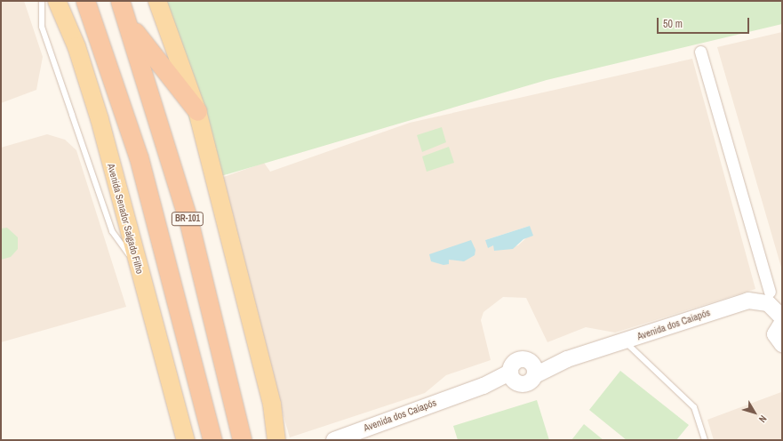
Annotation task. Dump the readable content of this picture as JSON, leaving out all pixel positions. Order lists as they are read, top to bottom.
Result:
{
  "streets": {
    "highway": ["BR-101"],
    "main road": ["Avenida Senador Salgado Filho", "Avenida dos Caiapós"]
  },
  "scale_bar": "50 m",
  "north": "bottom right"
}
